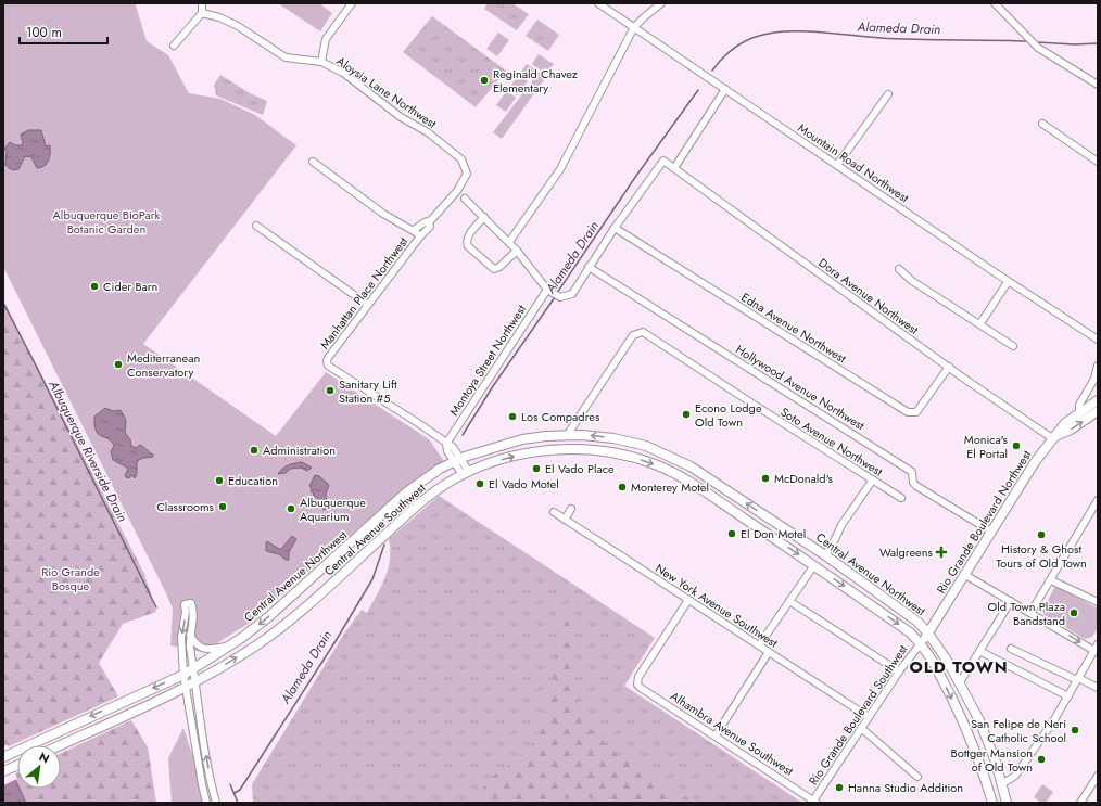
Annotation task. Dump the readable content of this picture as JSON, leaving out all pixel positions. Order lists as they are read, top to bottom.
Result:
{
  "streets": {
    "main road": ["Rio Grande Boulevard Northwest", "Central Avenue Southwest", "Central Avenue Northwest"],
    "street": [
      "Aloysia Lane Northwest",
      "Mountain Road Northwest",
      "Manhattan Place Northwest",
      "Dora Avenue Northwest",
      "Edna Avenue Northwest",
      "Montoya Street Northwest",
      "Hollywood Avenue Northwest",
      "Soto Avenue Northwest",
      "New York Avenue Southwest",
      "Rio Grande Boulevard Southwest",
      "Alhambra Avenue Southwest"
    ]
  },
  "crossings": [
    ["Aloysia Lane Northwest", "Manhattan Place Northwest"],
    ["Manhattan Place Northwest", "Montoya Street Northwest"],
    ["Dora Avenue Northwest", "Edna Avenue Northwest"],
    ["Dora Avenue Northwest", "Rio Grande Boulevard Northwest"],
    ["Hollywood Avenue Northwest", "Rio Grande Boulevard Northwest"],
    ["Soto Avenue Northwest", "Central Avenue Northwest"],
    ["Rio Grande Boulevard Northwest", "Central Avenue Southwest"],
    ["Rio Grande Boulevard Northwest", "Central Avenue Northwest"],
    ["Rio Grande Boulevard Northwest", "Rio Grande Boulevard Southwest"],
    ["Central Avenue Southwest", "Rio Grande Boulevard Southwest"],
    ["New York Avenue Southwest", "Rio Grande Boulevard Southwest"],
    ["New York Avenue Southwest", "Alhambra Avenue Southwest"],
    ["Rio Grande Boulevard Southwest", "Alhambra Avenue Southwest"]
  ],
  "one_way": ["Central Avenue Northwest"],
  "districts": ["OLD TOWN"],
  "water": ["Alameda Drain", "Albuquerque Riverside Drain"],
  "parks": ["Albuquerque BioPark Botanic Garden", "Rio Grande Bosque"],
  "places": {
    "other": [
      "Reginald Chavez Elementary",
      "Cider Barn",
      "Mediterranean Conservatory",
      "Sanitary Lift Station #5",
      "Econo Lodge Old Town",
      "Los Compadres",
      "Monica's El Portal",
      "Administration",
      "El Vado Place",
      "McDonald's",
      "Education",
      "El Vado Motel",
      "Monterey Motel",
      "Classrooms",
      "Albuquerque Aquarium",
      "El Don Motel",
      "History & Ghost Tours of Old Town",
      "Old Town Plaza Bandstand",
      "San Felipe de Neri Catholic School",
      "Bottger Mansion of Old Town",
      "Hanna Studio Addition"
    ],
    "health": ["Walgreens"]
  },
  "scale_bar": "100 m",
  "north": "top right"
}
